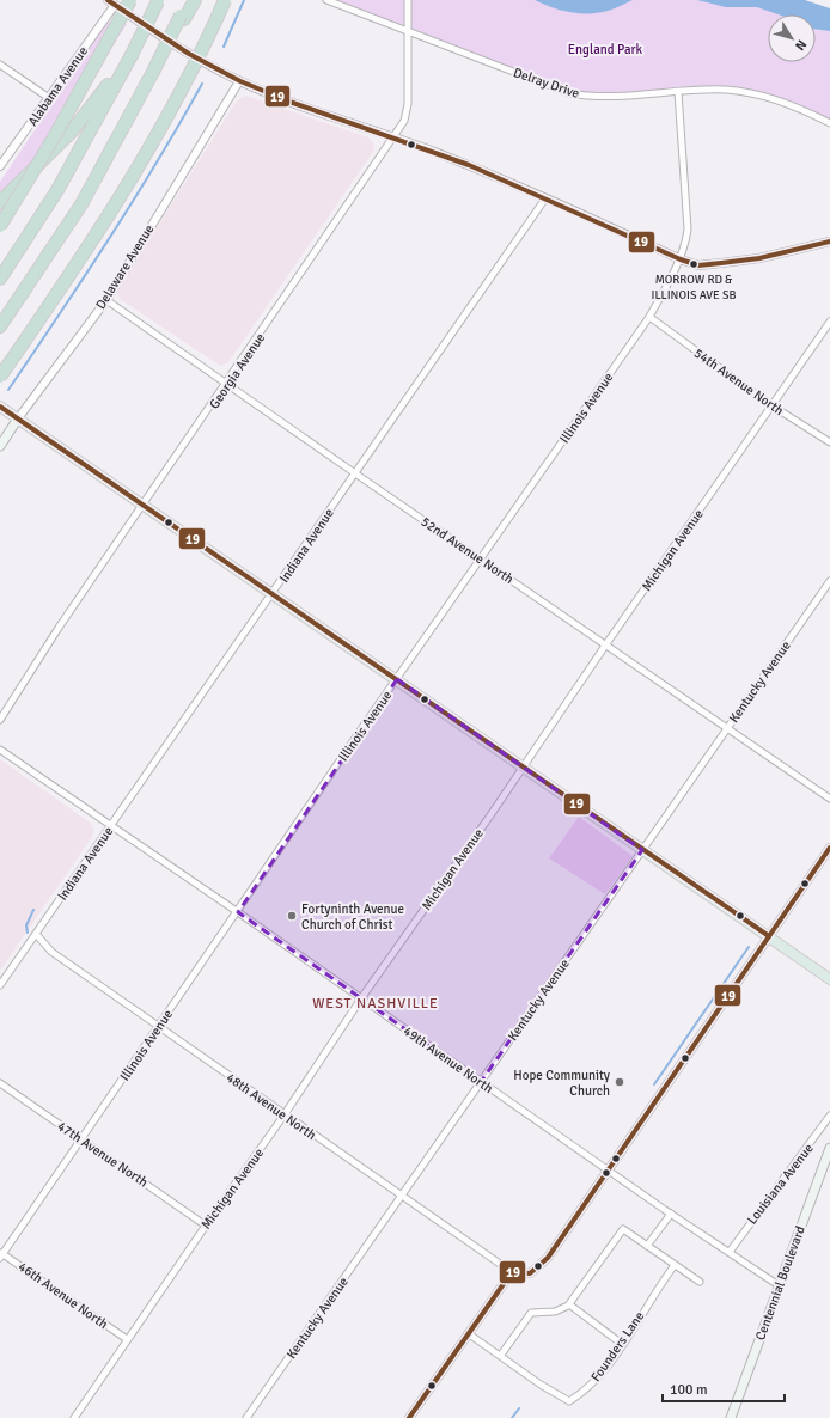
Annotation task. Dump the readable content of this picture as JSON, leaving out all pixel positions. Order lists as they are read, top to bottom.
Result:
{
  "streets": {
    "main road": ["Delaware Avenue", "Centennial Boulevard"],
    "street": [
      "Delray Drive",
      "Alabama Avenue",
      "Georgia Avenue",
      "54th Avenue North",
      "Illinois Avenue",
      "Indiana Avenue",
      "52nd Avenue North",
      "Michigan Avenue",
      "Kentucky Avenue",
      "49th Avenue North",
      "48th Avenue North",
      "47th Avenue North",
      "Louisiana Avenue",
      "46th Avenue North",
      "Founders Lane"
    ]
  },
  "crossings": [
    ["Delray Drive", "Georgia Avenue"],
    ["Delray Drive", "Illinois Avenue"],
    ["Delaware Avenue", "52nd Avenue North"],
    ["Georgia Avenue", "52nd Avenue North"],
    ["54th Avenue North", "Illinois Avenue"],
    ["54th Avenue North", "Michigan Avenue"],
    ["Illinois Avenue", "52nd Avenue North"],
    ["Illinois Avenue", "49th Avenue North"],
    ["Illinois Avenue", "48th Avenue North"],
    ["Illinois Avenue", "47th Avenue North"],
    ["Illinois Avenue", "46th Avenue North"],
    ["Indiana Avenue", "52nd Avenue North"],
    ["Indiana Avenue", "49th Avenue North"],
    ["Indiana Avenue", "48th Avenue North"],
    ["52nd Avenue North", "Michigan Avenue"],
    ["52nd Avenue North", "Kentucky Avenue"],
    ["Michigan Avenue", "49th Avenue North"],
    ["Michigan Avenue", "48th Avenue North"],
    ["Michigan Avenue", "47th Avenue North"],
    ["Michigan Avenue", "46th Avenue North"],
    ["Kentucky Avenue", "49th Avenue North"],
    ["Kentucky Avenue", "48th Avenue North"],
    ["49th Avenue North", "Louisiana Avenue"],
    ["49th Avenue North", "Centennial Boulevard"]
  ],
  "districts": ["WEST NASHVILLE"],
  "parks": ["England Park"],
  "places": ["MORROW RD & ILLINOIS AVE SB", "Fortyninth Avenue Church of Christ", "Hope Community Church"],
  "lines": ["transit line 19"],
  "scale_bar": "100 m",
  "north": "bottom right"
}
